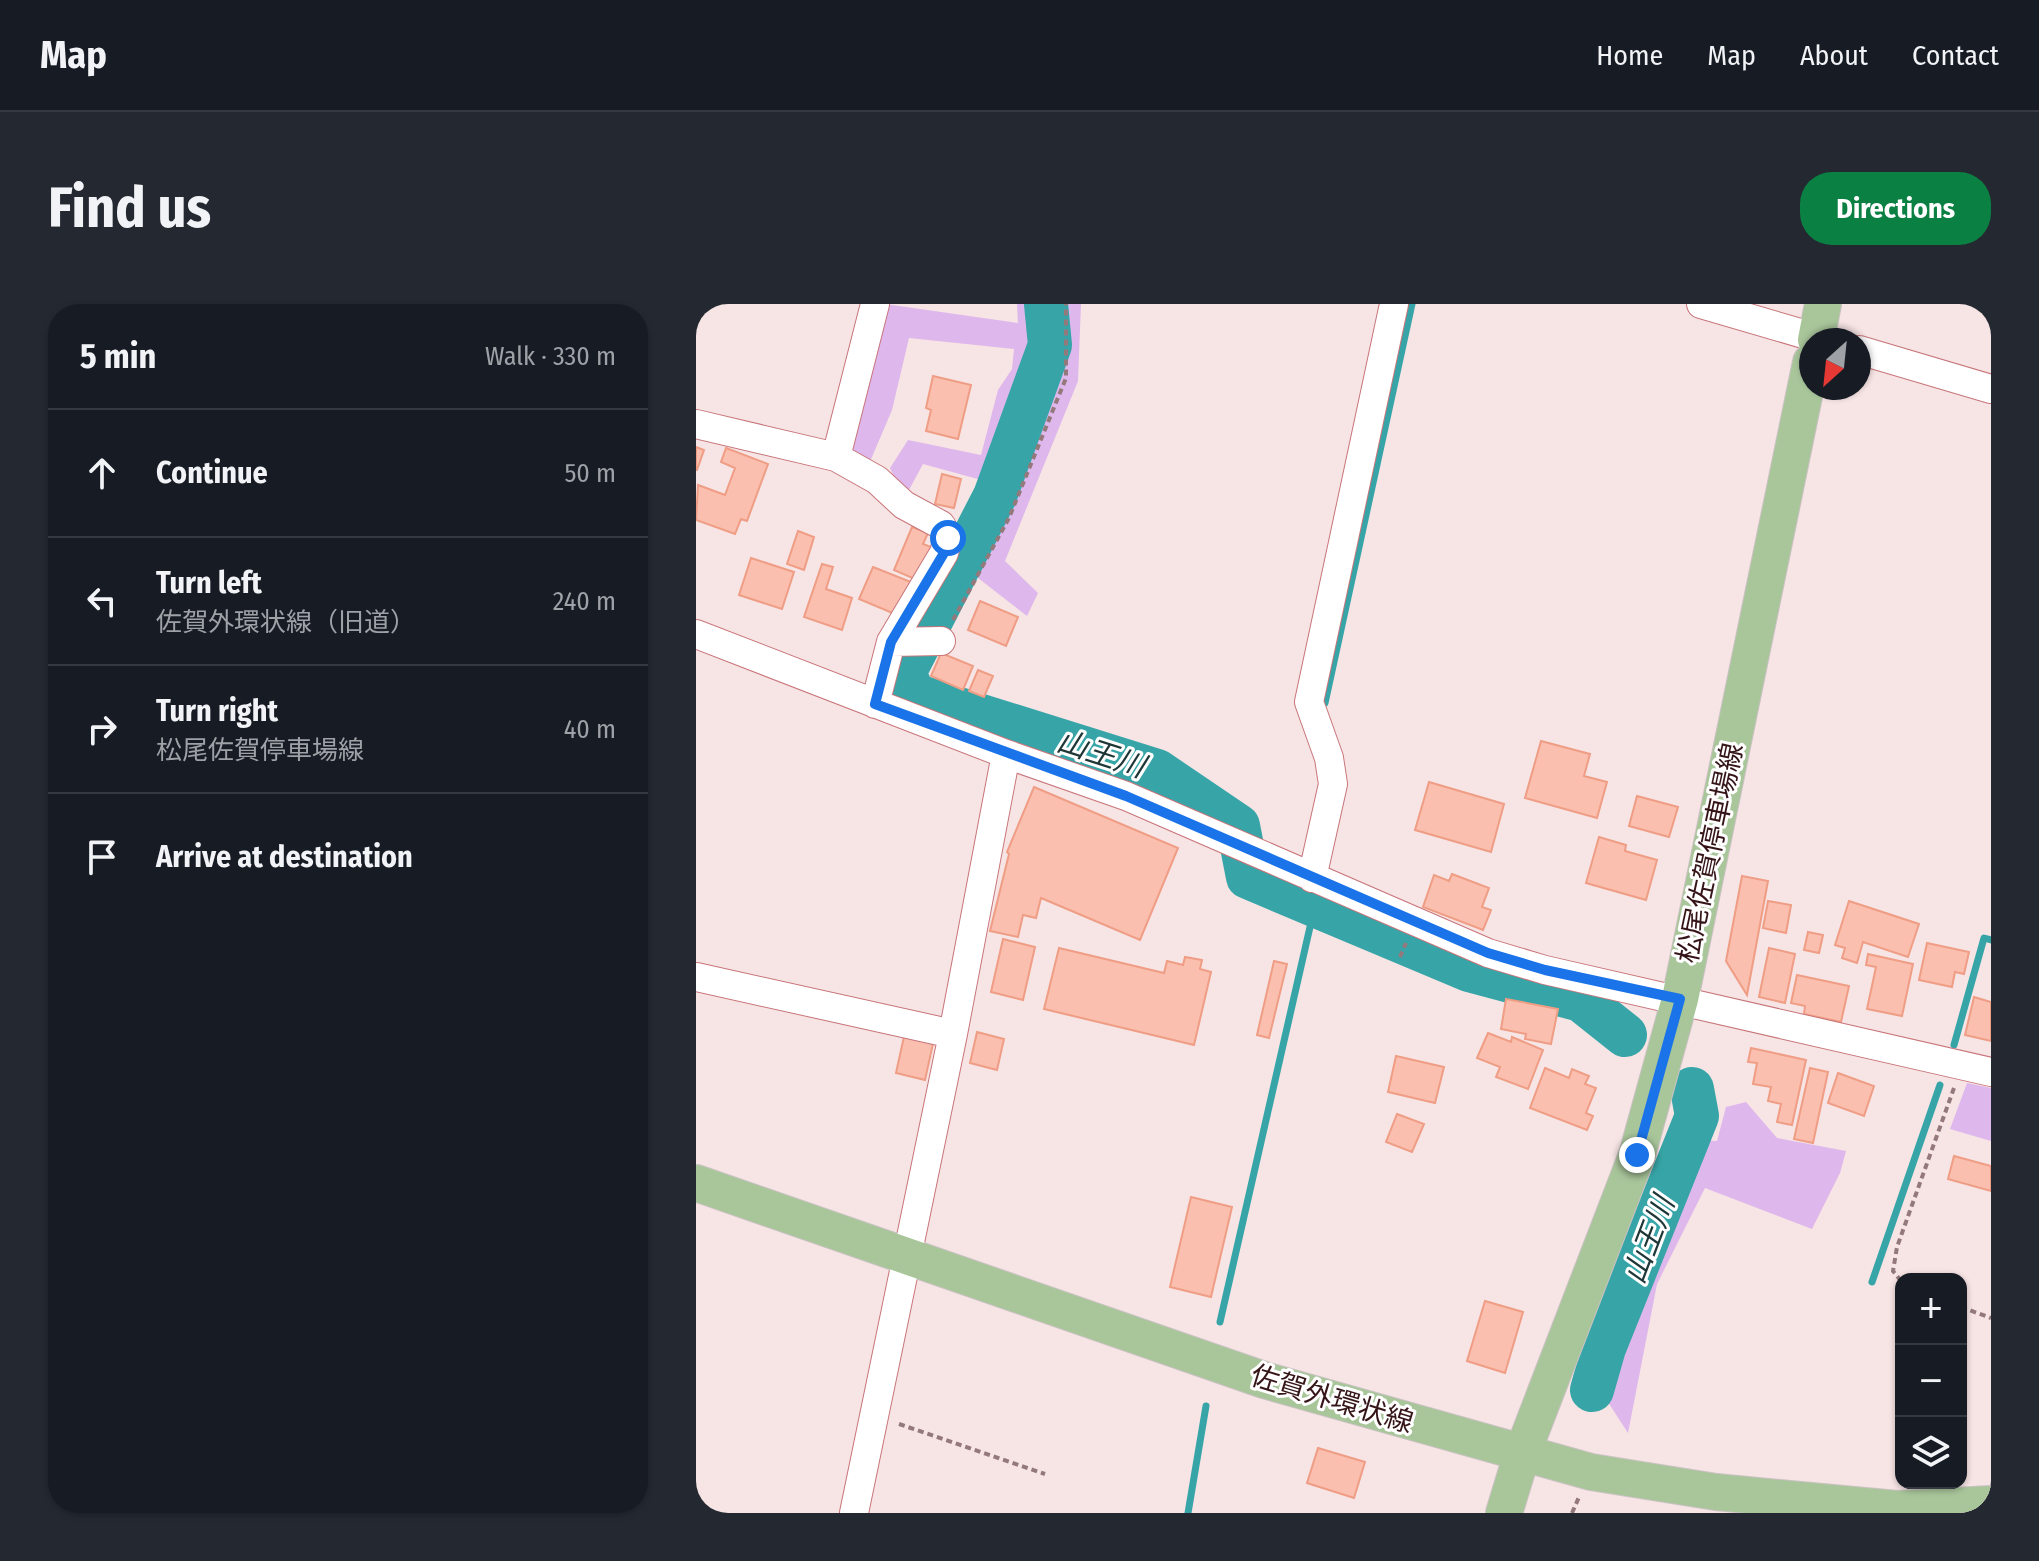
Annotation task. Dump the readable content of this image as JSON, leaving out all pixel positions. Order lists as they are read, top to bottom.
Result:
{
  "streets": {
    "main road": ["松尾佐賀停車場線", "佐賀外環状線"]
  },
  "crossings": [
    ["松尾佐賀停車場線", "佐賀外環状線"]
  ],
  "water": ["山王川"],
  "north": "bottom left",
  "page": {
    "header": "Map",
    "nav": [
      "Home",
      "Map",
      "About",
      "Contact"
    ],
    "buttons": "Directions",
    "title": "Find us",
    "heading": ["5 min", "Walk · 330 m"],
    "list": [
      ["Continue", "50 m"],
      ["Turn left", "佐賀外環状線（旧道）", "240 m"],
      ["Turn right", "松尾佐賀停車場線", "40 m"],
      "Arrive at destination"
    ],
    "map_buttons": ["+", "−"]
  }
}
